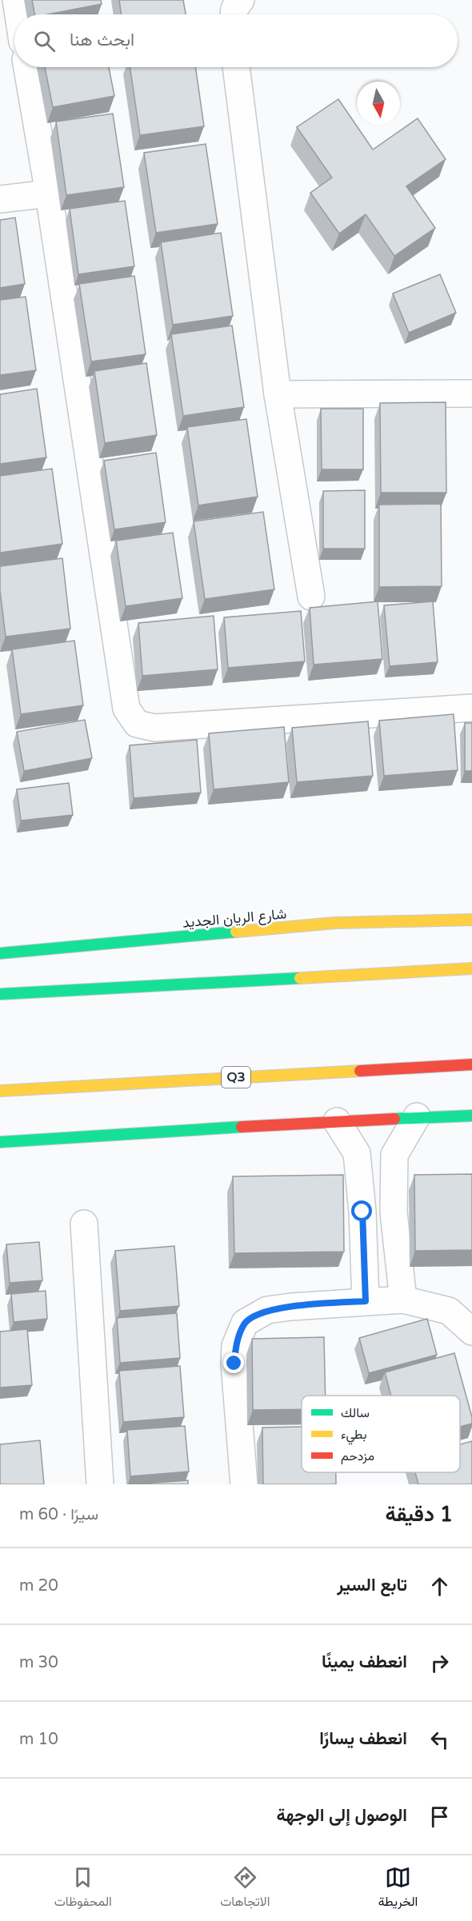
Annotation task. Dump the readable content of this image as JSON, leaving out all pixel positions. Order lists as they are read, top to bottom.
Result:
{
  "streets": {
    "main road": ["شارع الريان الجديد", "Q3"]
  },
  "legend": ["سالك", "بطيء", "مزدحم"],
  "north": "bottom",
  "page": {
    "search": "ابحث هنا",
    "heading": ["1 دقيقة", "سيرًا · 60 m"],
    "list": [
      ["تابع السير", "20 m"],
      ["انعطف يمينًا", "30 m"],
      ["انعطف يسارًا", "10 m"],
      "الوصول إلى الوجهة"
    ],
    "nav": ["الخريطة", "الاتجاهات", "المحفوظات"]
  }
}
